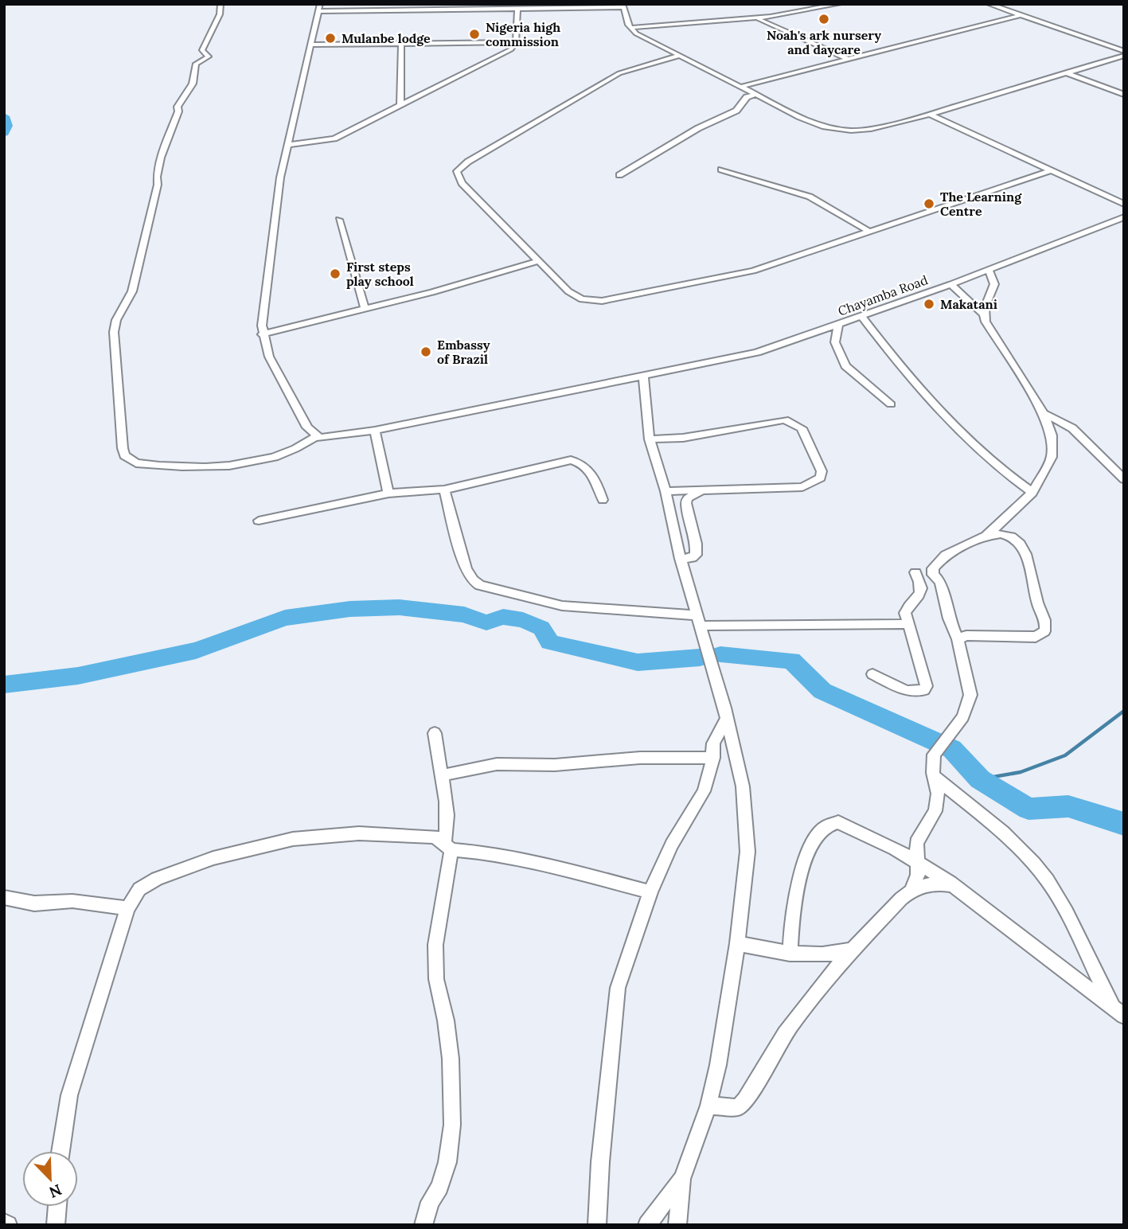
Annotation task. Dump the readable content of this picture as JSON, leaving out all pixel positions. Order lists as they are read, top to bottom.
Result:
{
  "streets": {
    "street": ["Chayamba Road"]
  },
  "places": [
    "Noah's ark nursery and daycare",
    "Nigeria high commission",
    "Mulanbe lodge",
    "The Learning Centre",
    "First steps play school",
    "Makatani",
    "Embassy of Brazil"
  ],
  "north": "bottom right"
}
